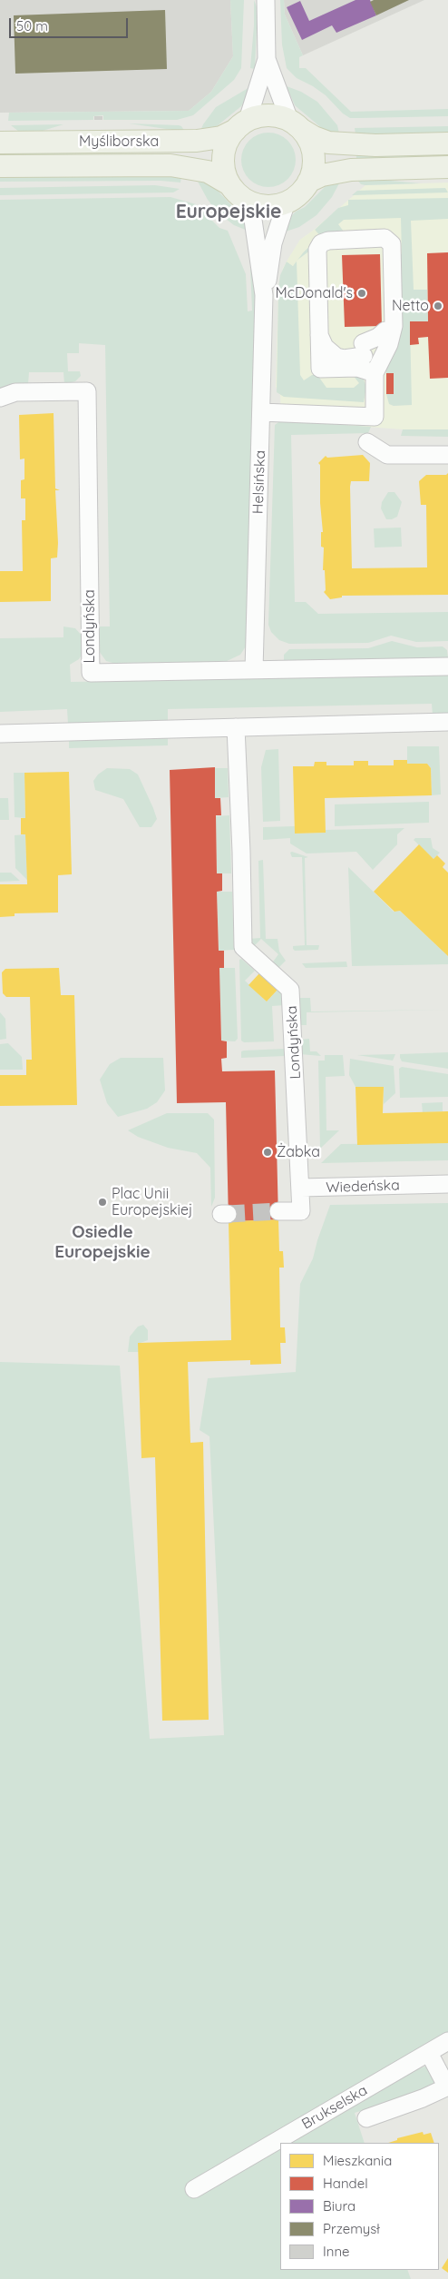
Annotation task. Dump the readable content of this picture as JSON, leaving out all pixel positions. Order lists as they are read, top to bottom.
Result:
{
  "streets": {
    "main road": ["Myśliborska"],
    "street": [
      "Helsińska",
      "Londyńska",
      "Wiedeńska",
      "Brukselska"
    ]
  },
  "crossings": [
    ["Myśliborska", "Helsińska"],
    ["Helsińska", "Londyńska"],
    ["Londyńska", "Wiedeńska"]
  ],
  "districts": ["Europejskie", "Osiedle Europejskie"],
  "places": [
    "McDonald's",
    "Netto",
    "Żabka",
    "Plac Unii Europejskiej"
  ],
  "legend": [
    "Mieszkania",
    "Handel",
    "Biura",
    "Przemysł",
    "Inne"
  ],
  "scale_bar": "50 m"
}
